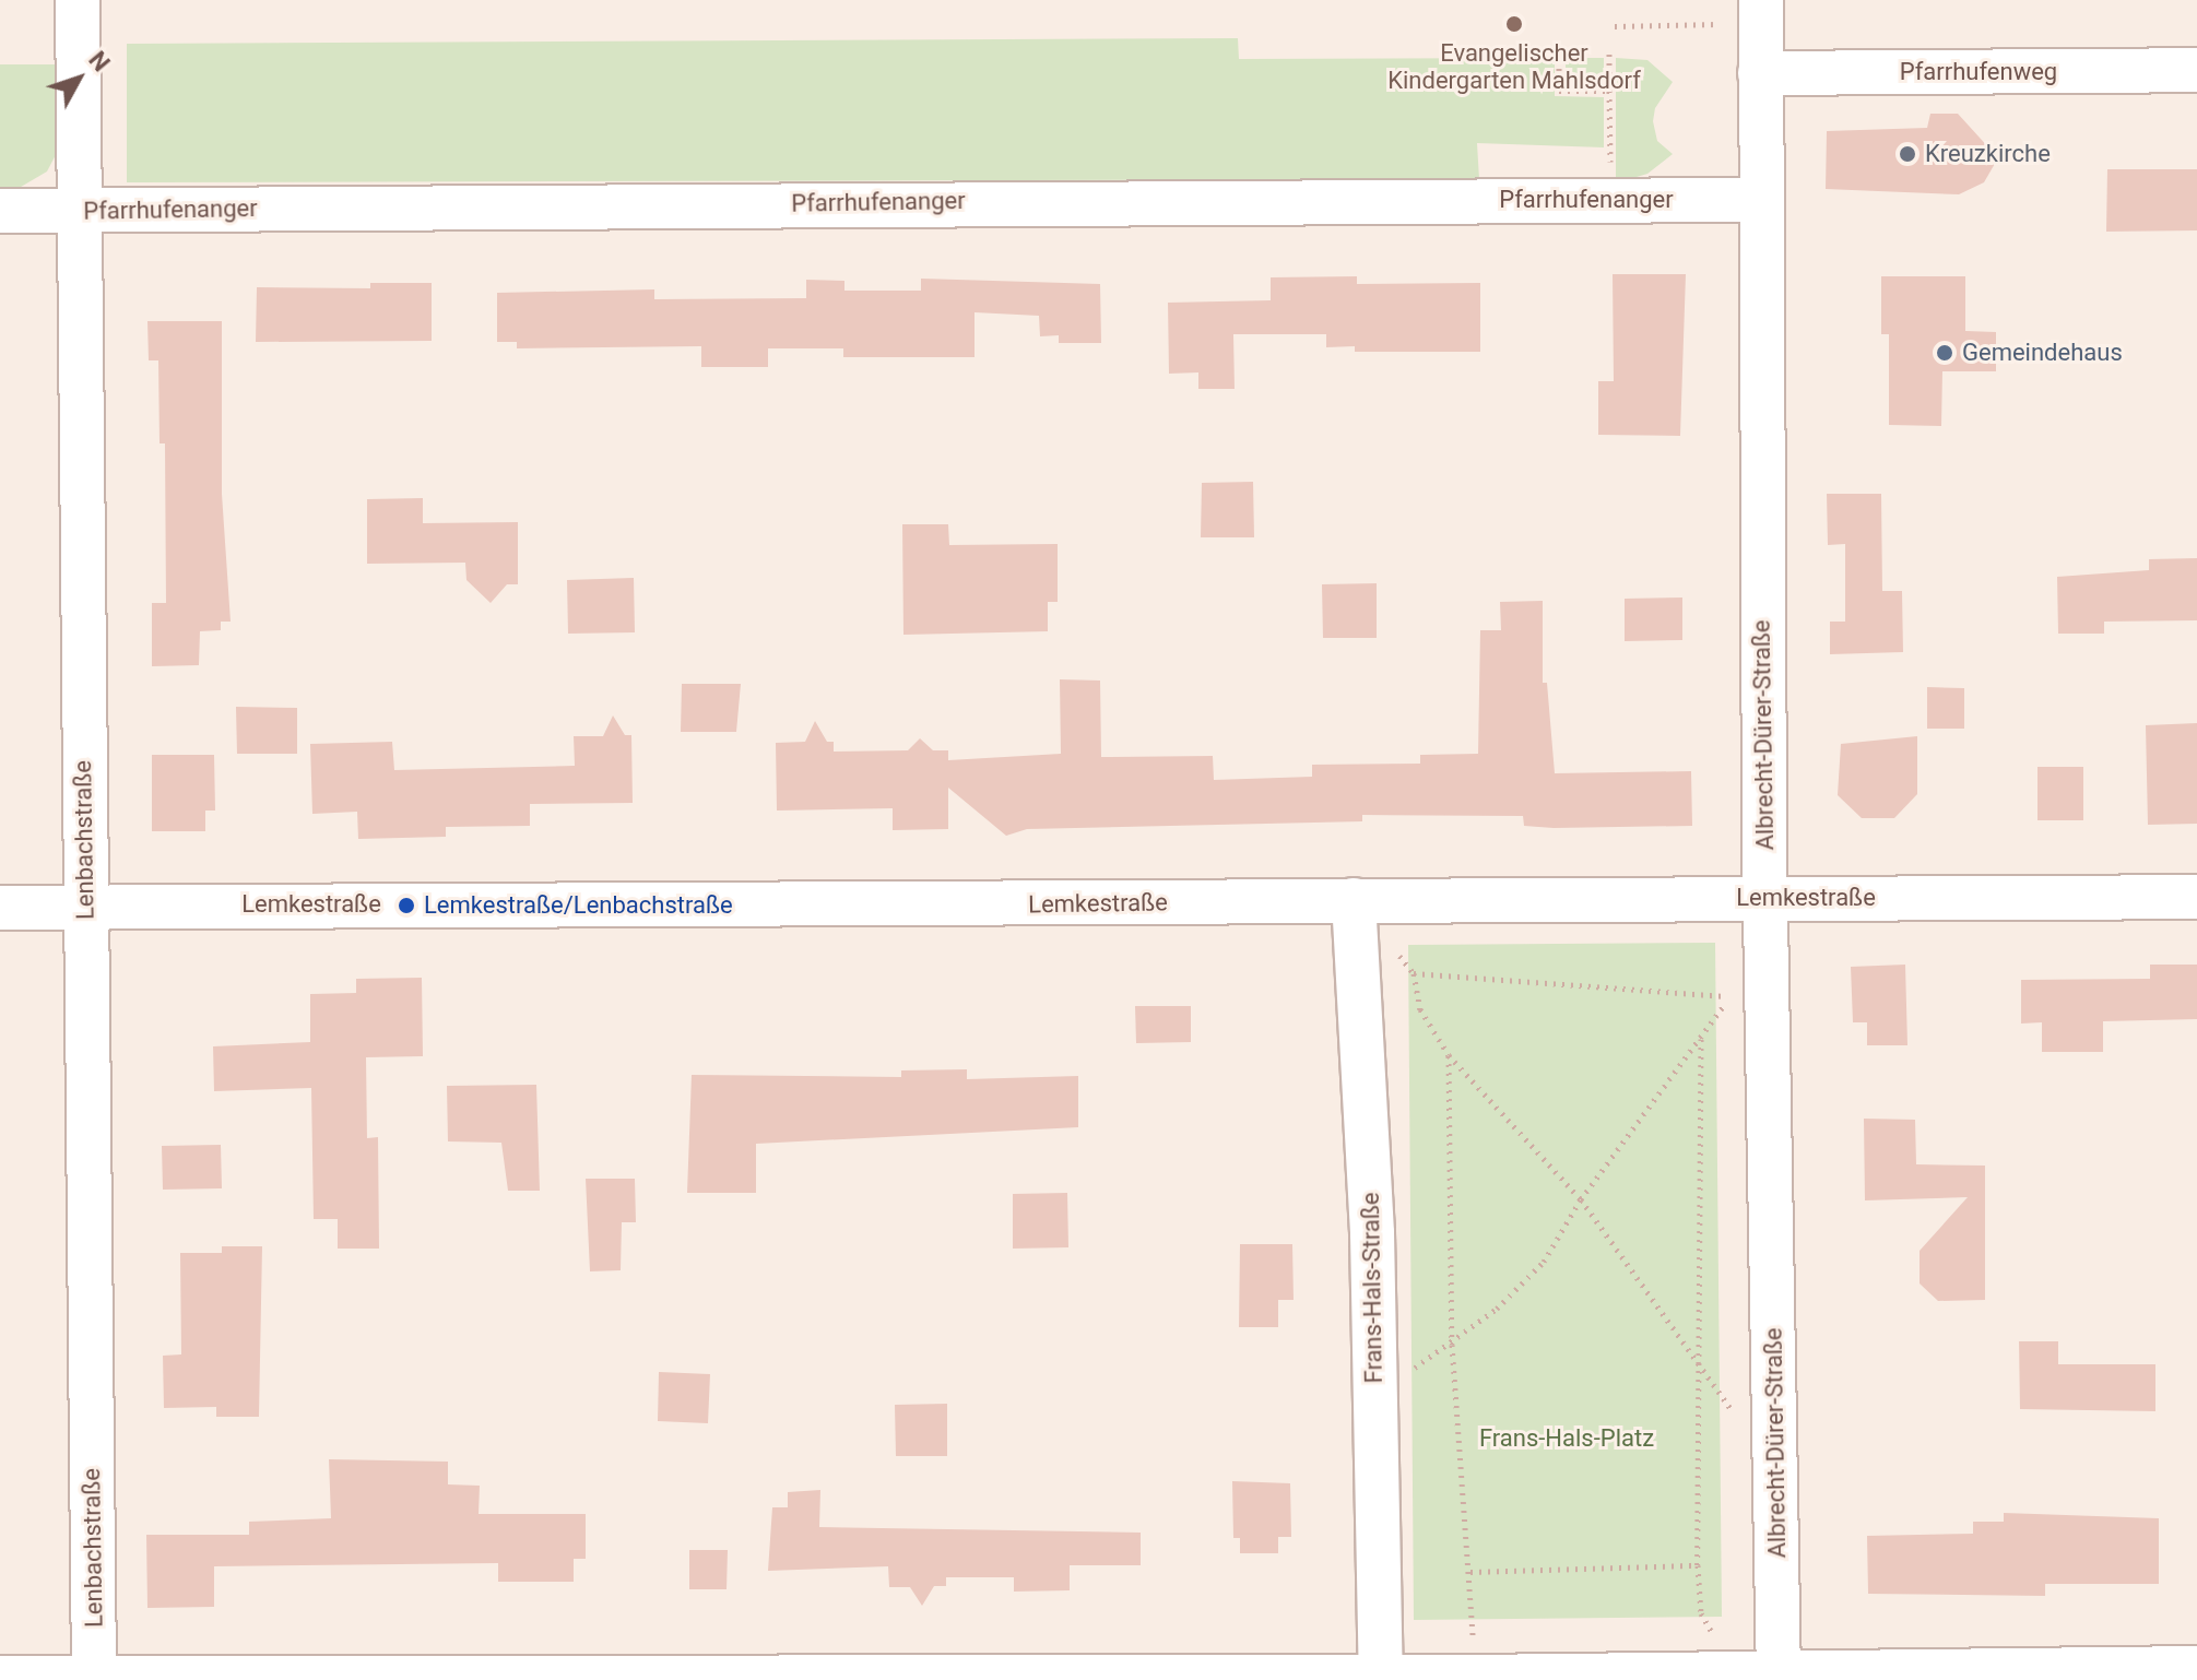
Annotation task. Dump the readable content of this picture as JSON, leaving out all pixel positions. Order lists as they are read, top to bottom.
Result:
{
  "streets": {
    "street": [
      "Pfarrhufenweg",
      "Pfarrhufenanger",
      "Albrecht-Dürer-Straße",
      "Lenbachstraße",
      "Lemkestraße",
      "Frans-Hals-Straße"
    ]
  },
  "crossings": [
    ["Pfarrhufenweg", "Albrecht-Dürer-Straße"],
    ["Pfarrhufenanger", "Albrecht-Dürer-Straße"],
    ["Pfarrhufenanger", "Lenbachstraße"],
    ["Albrecht-Dürer-Straße", "Lemkestraße"],
    ["Lenbachstraße", "Lemkestraße"],
    ["Lemkestraße", "Frans-Hals-Straße"]
  ],
  "parks": ["Frans-Hals-Platz"],
  "places": [
    "Evangelischer Kindergarten Mahlsdorf",
    "Kreuzkirche",
    "Gemeindehaus",
    "Lemkestraße/Lenbachstraße"
  ],
  "north": "top right"
}
